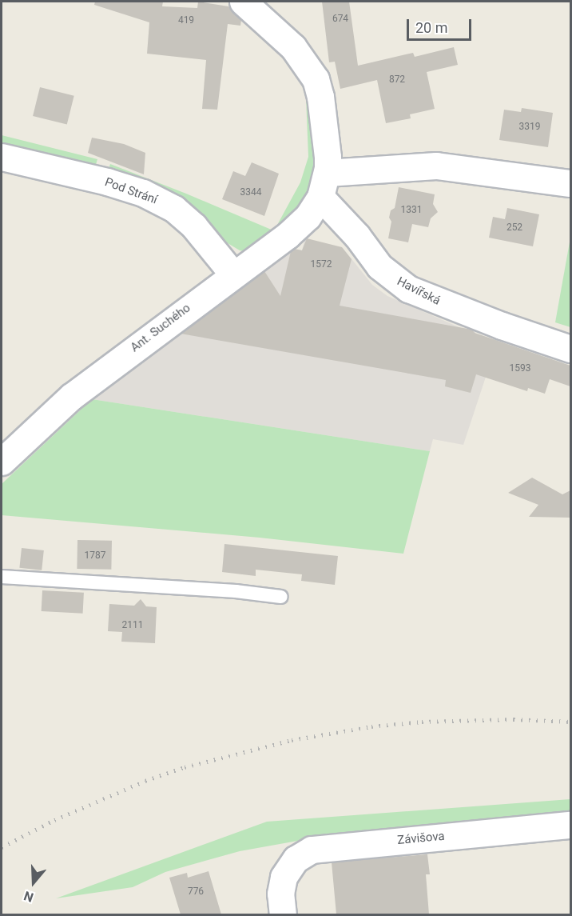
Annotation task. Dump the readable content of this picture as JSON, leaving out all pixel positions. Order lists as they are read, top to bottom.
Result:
{
  "streets": {
    "street": [
      "Pod Strání",
      "Havířská",
      "Ant. Suchého",
      "Závišova"
    ]
  },
  "crossings": [
    ["Pod Strání", "Ant. Suchého"],
    ["Havířská", "Ant. Suchého"]
  ],
  "house_numbers": [
    "674",
    "419",
    "872",
    "3319",
    "3344",
    "1331",
    "252",
    "1572",
    "1593",
    "1787",
    "2111",
    "776"
  ],
  "scale_bar": "20 m",
  "north": "bottom"
}
